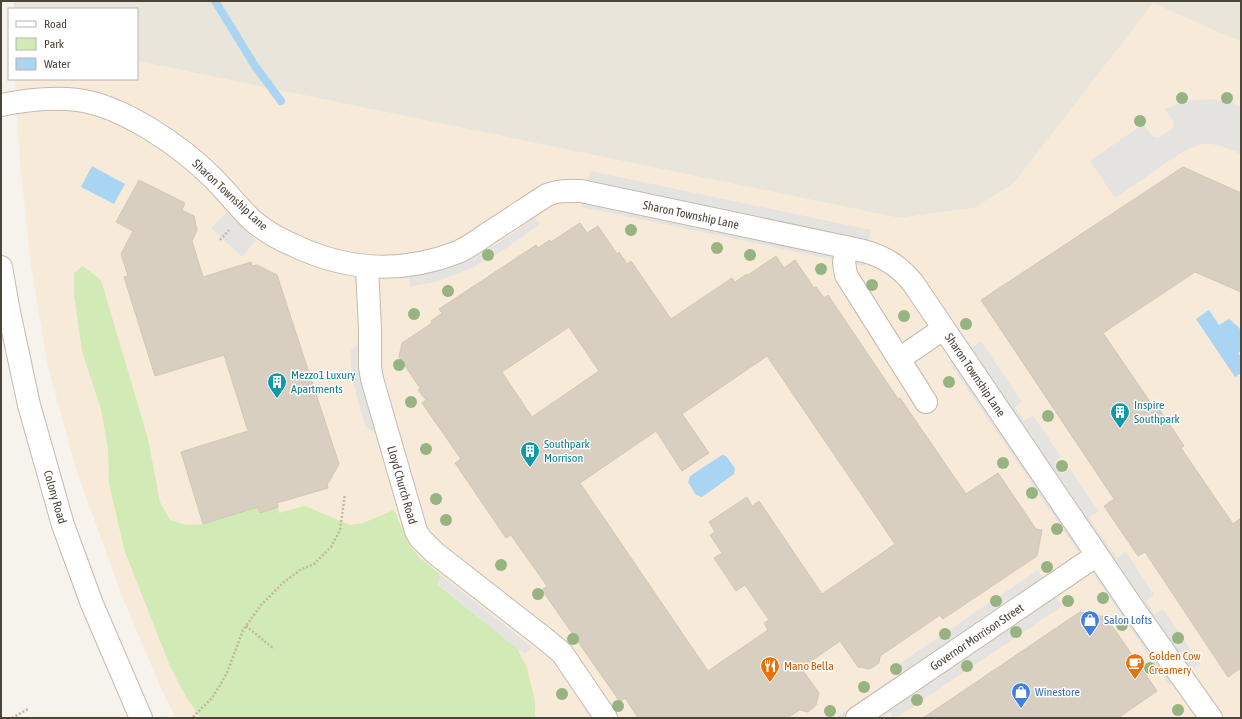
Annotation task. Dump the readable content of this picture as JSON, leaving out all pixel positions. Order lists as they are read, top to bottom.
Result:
{
  "streets": {
    "street": [
      "Sharon Township Lane",
      "Lloyd Church Road",
      "Colony Road",
      "Governor Morrison Street"
    ]
  },
  "crossings": [
    ["Sharon Township Lane", "Lloyd Church Road"],
    ["Sharon Township Lane", "Governor Morrison Street"]
  ],
  "places": {
    "building": ["Mezzo1 Luxury Apartments", "Inspire Southpark", "Southpark Morrison"],
    "shop": ["Salon Lofts", "Winestore"],
    "cafe": ["Golden Cow Creamery"],
    "restaurant": ["Mano Bella"]
  },
  "legend": ["Road", "Park", "Water"]
}
